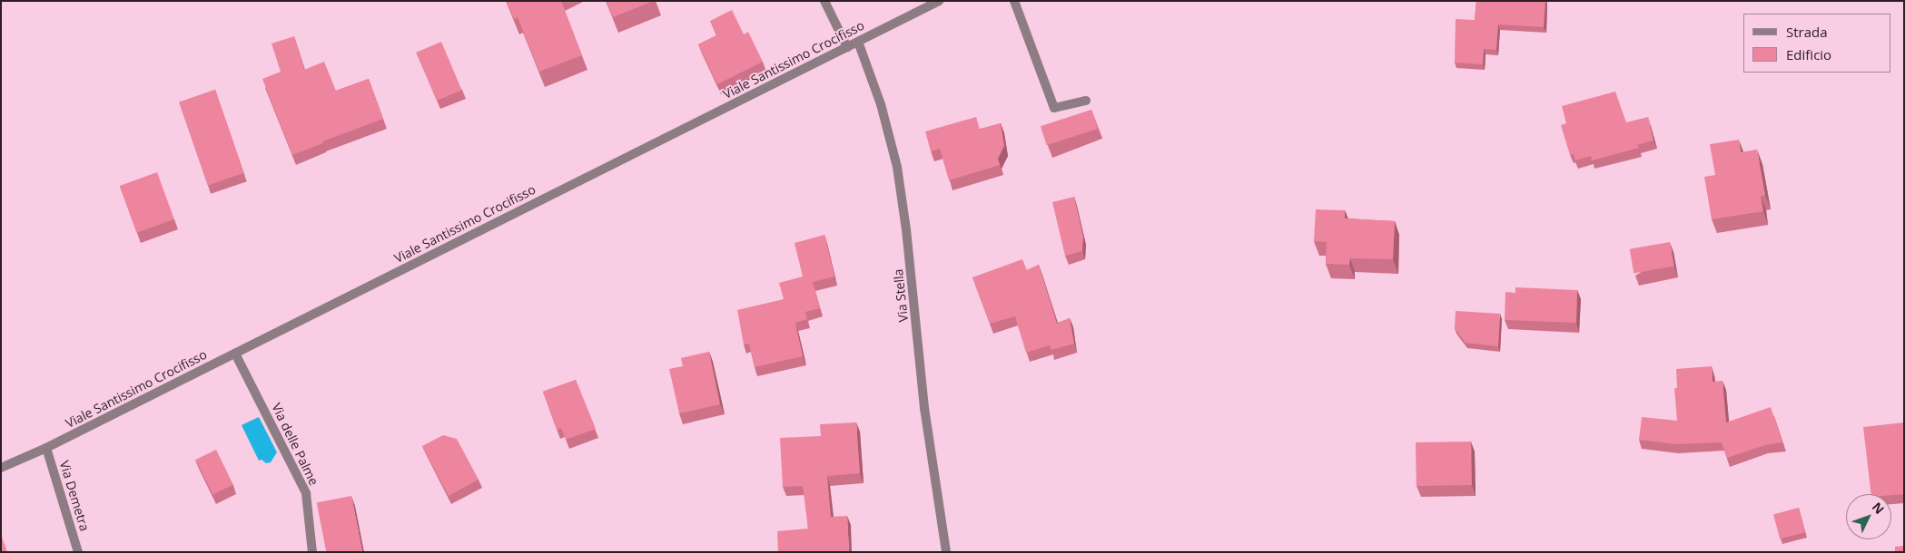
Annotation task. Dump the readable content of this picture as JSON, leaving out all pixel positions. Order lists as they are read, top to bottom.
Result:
{
  "streets": {
    "street": [
      "Viale Santissimo Crocifisso",
      "Via Stella",
      "Via delle Palme",
      "Via Demetra"
    ]
  },
  "crossings": [
    ["Viale Santissimo Crocifisso", "Via Stella"],
    ["Viale Santissimo Crocifisso", "Via delle Palme"],
    ["Viale Santissimo Crocifisso", "Via Demetra"]
  ],
  "legend": ["Strada", "Edificio"],
  "north": "top right"
}
